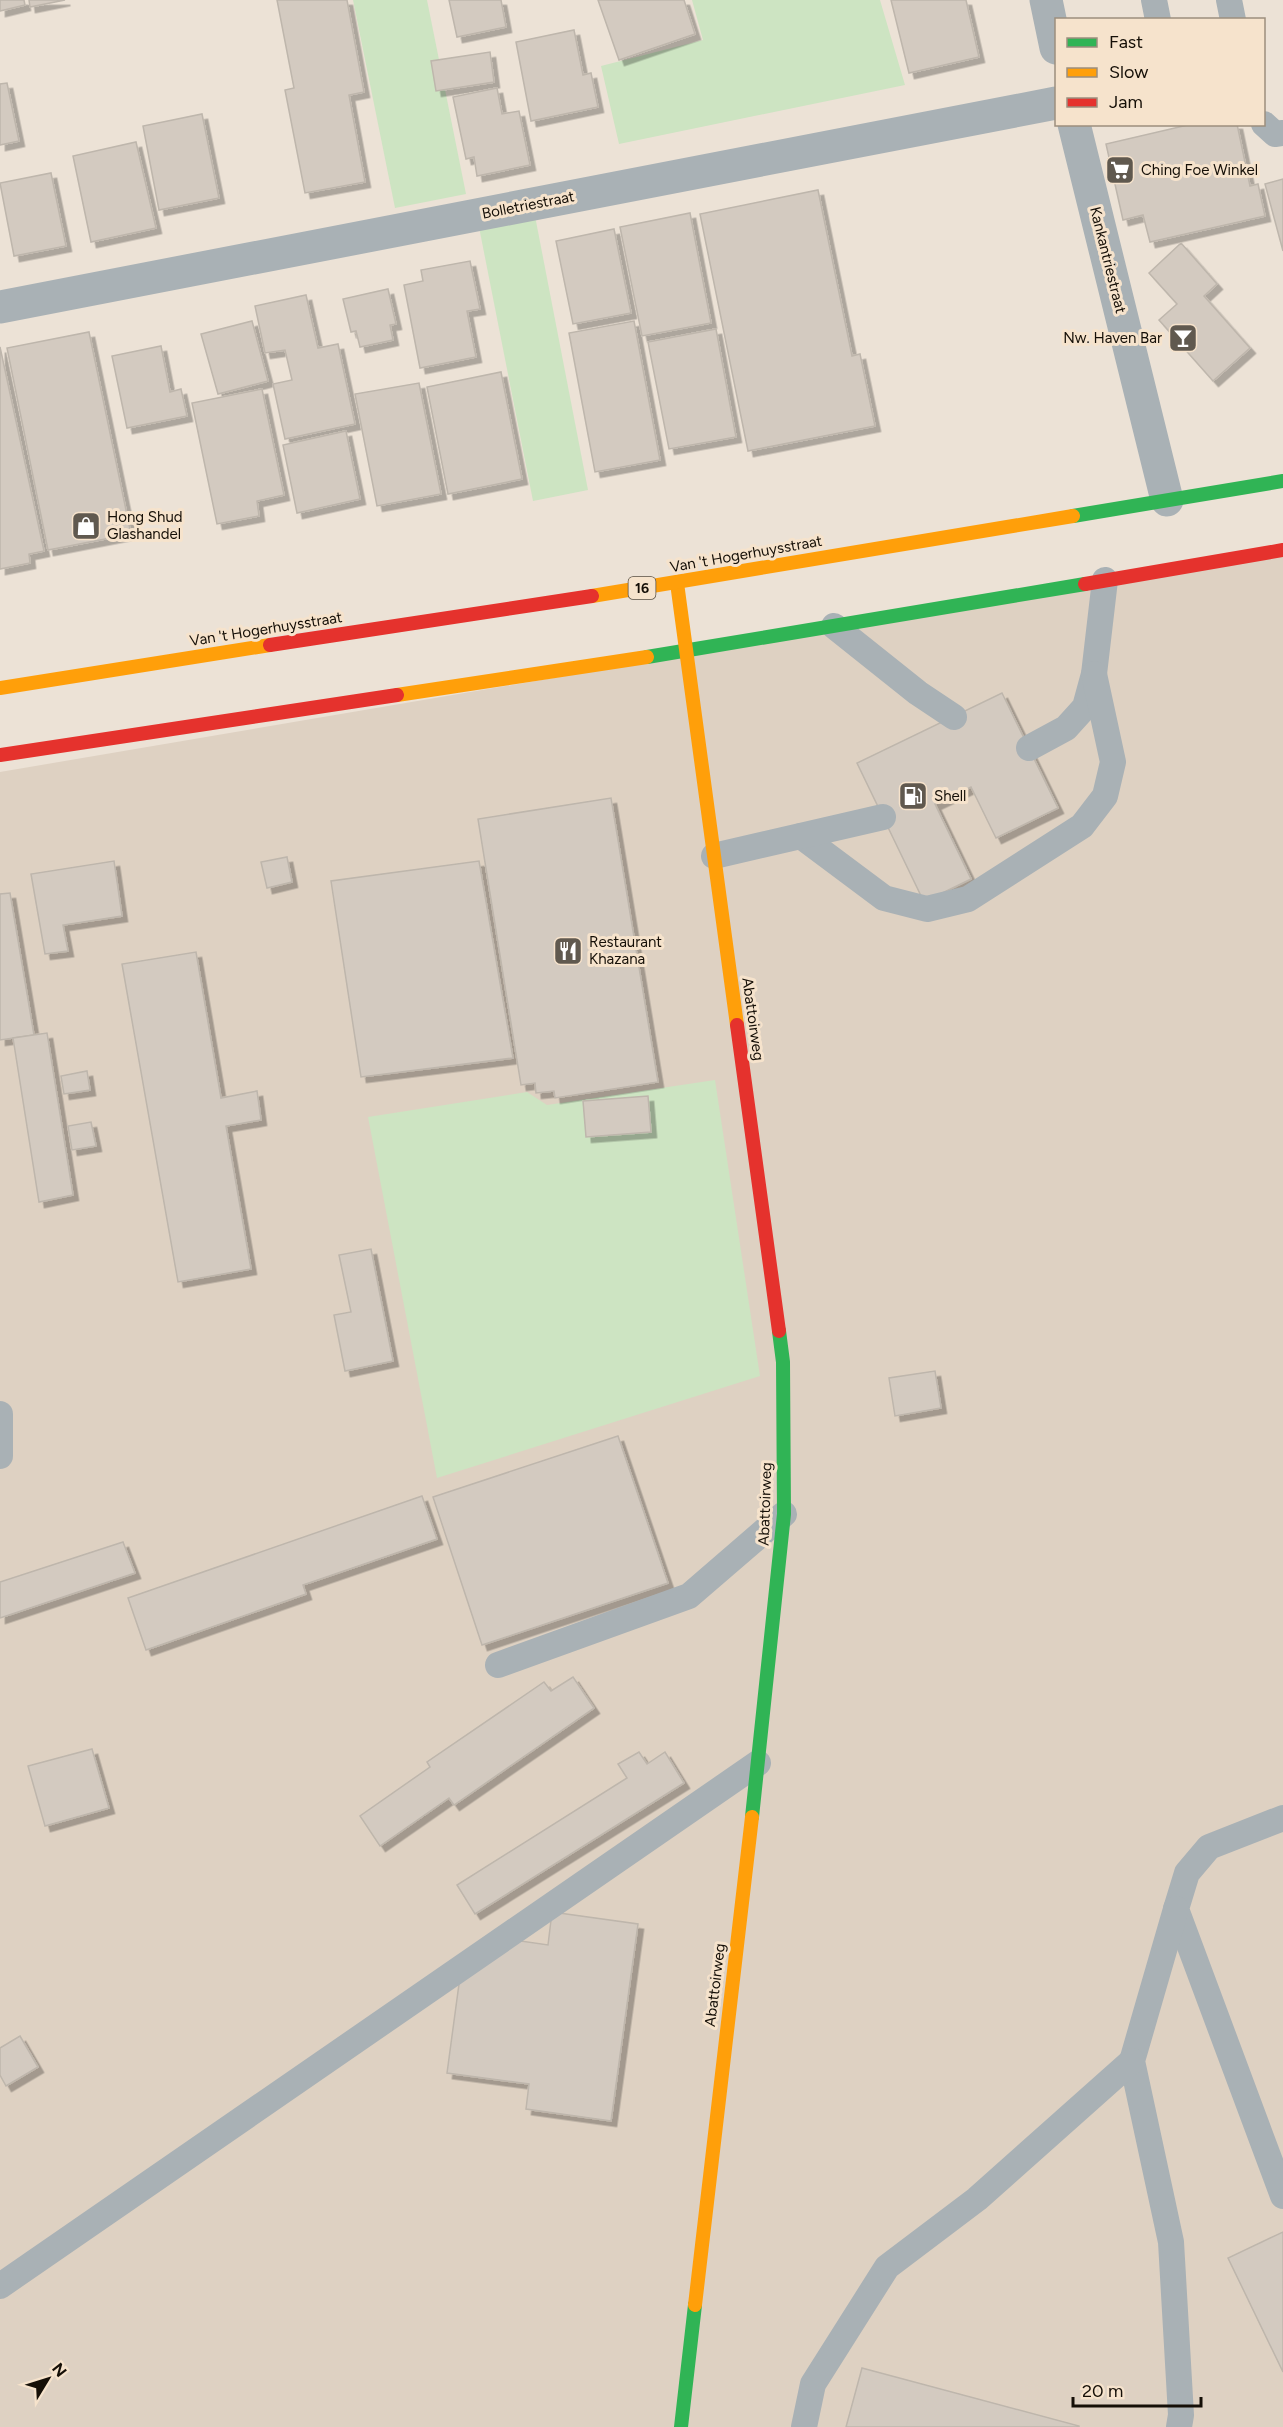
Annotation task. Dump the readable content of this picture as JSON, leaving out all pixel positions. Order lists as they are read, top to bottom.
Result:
{
  "streets": {
    "main road": ["Van 't Hogerhuysstraat", "16", "Abattoirweg"],
    "street": ["Bolletriestraat", "Kankantriestraat"]
  },
  "crossings": [
    ["Kankantriestraat", "Van 't Hogerhuysstraat"],
    ["Van 't Hogerhuysstraat", "Abattoirweg"]
  ],
  "places": {
    "supermarket": ["Ching Foe Winkel"],
    "bar": ["Nw. Haven Bar"],
    "shop": ["Hong Shud Glashandel"],
    "fuel station": ["Shell"],
    "restaurant": ["Restaurant Khazana"]
  },
  "legend": ["Fast", "Slow", "Jam"],
  "scale_bar": "20 m",
  "north": "top right"
}
